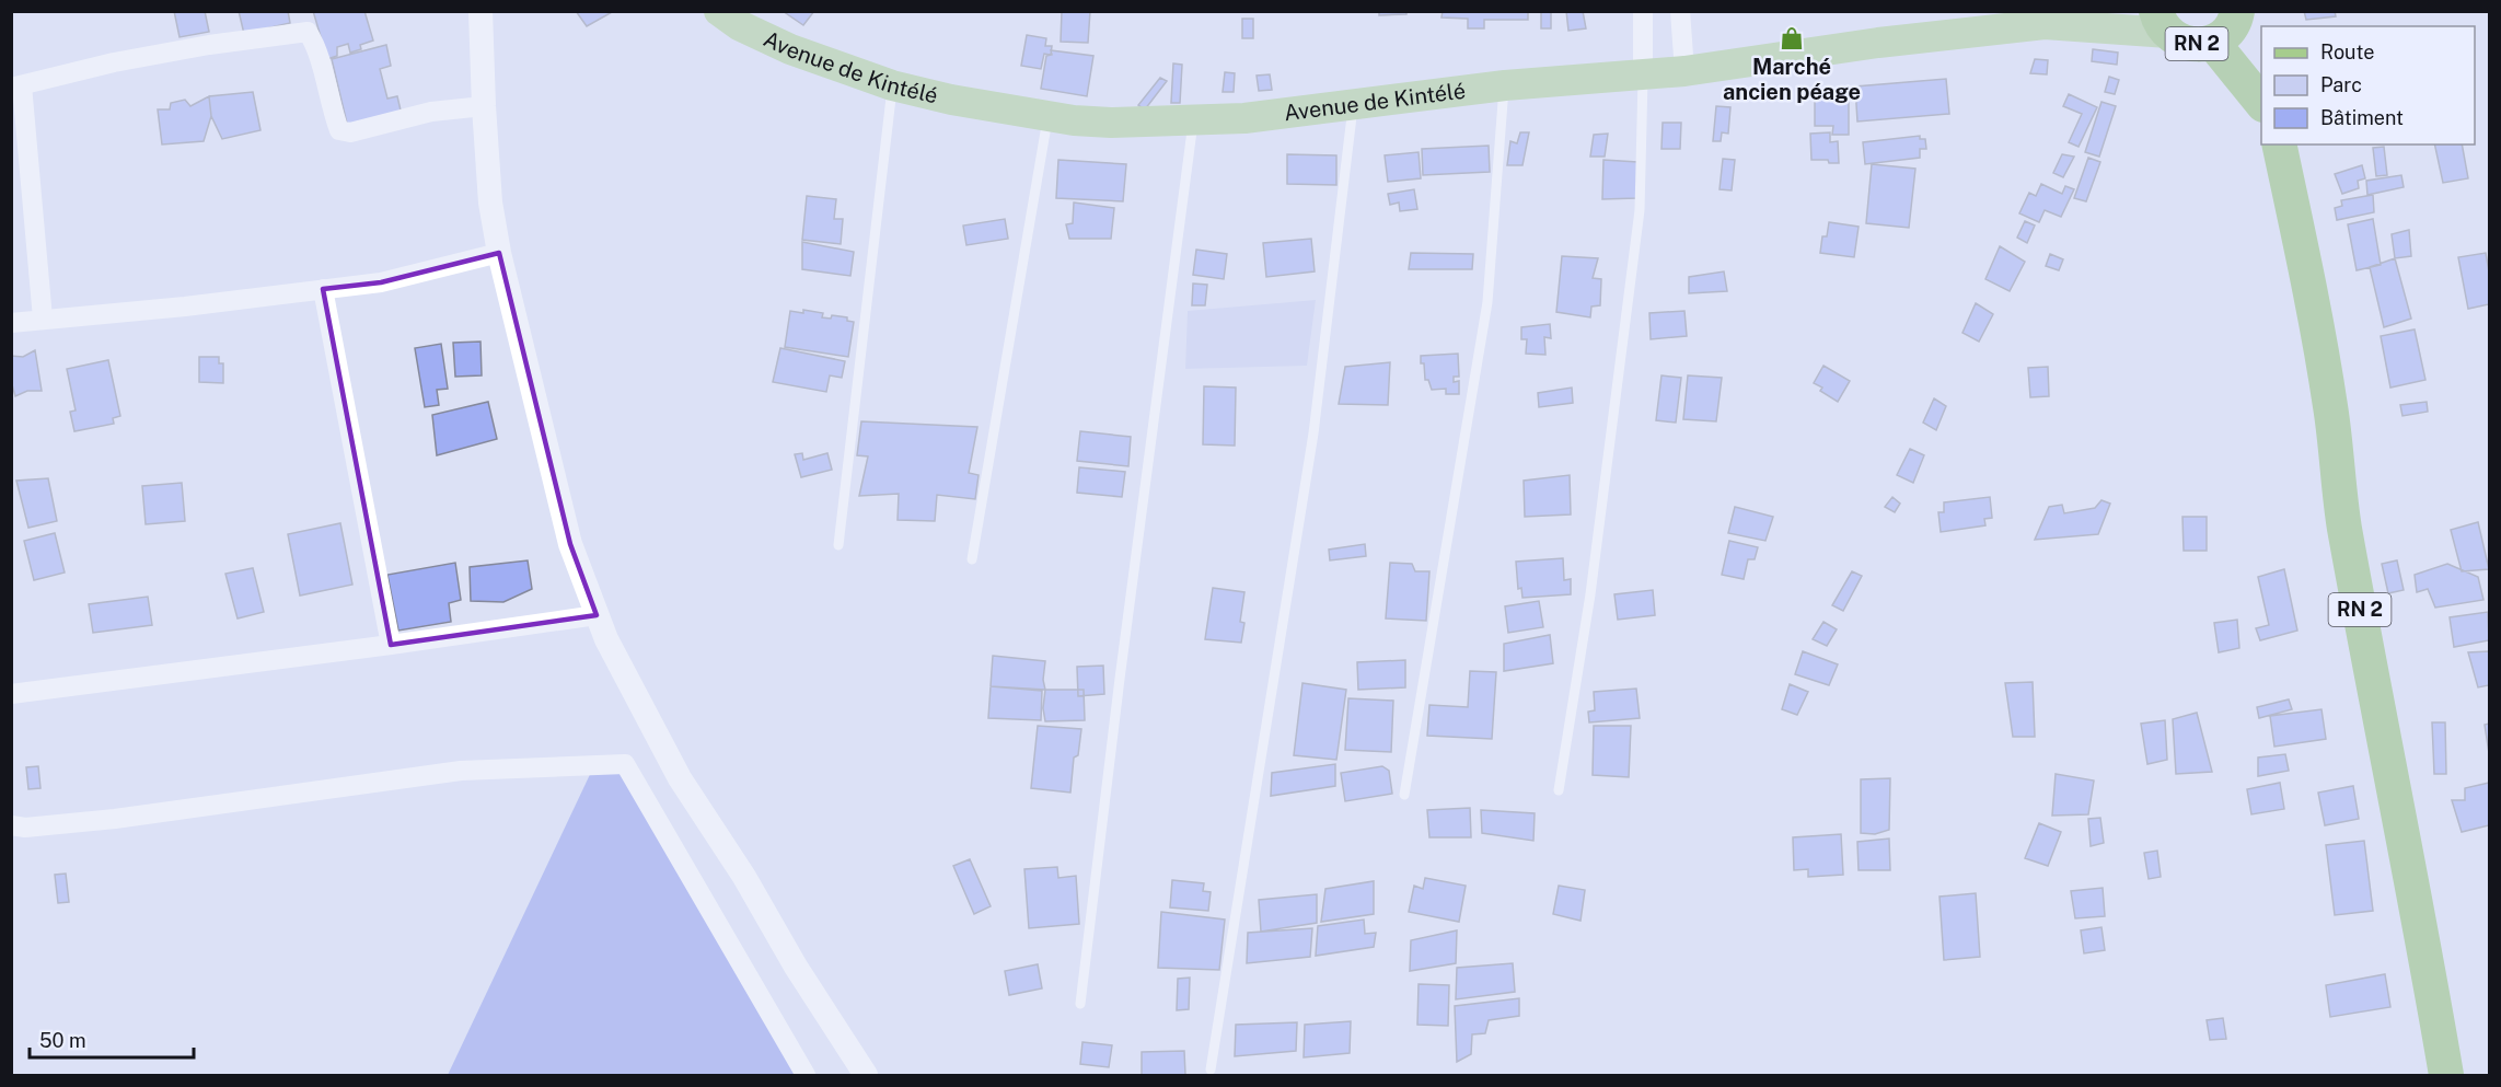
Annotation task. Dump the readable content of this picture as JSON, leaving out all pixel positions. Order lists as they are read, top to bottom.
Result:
{
  "streets": {
    "highway": ["RN 2"],
    "main road": ["Avenue de Kintélé"]
  },
  "crossings": [
    ["RN 2", "Avenue de Kintélé"]
  ],
  "places": {
    "shop": ["Marché ancien péage"]
  },
  "legend": ["Route", "Parc", "Bâtiment"],
  "scale_bar": "50 m"
}
